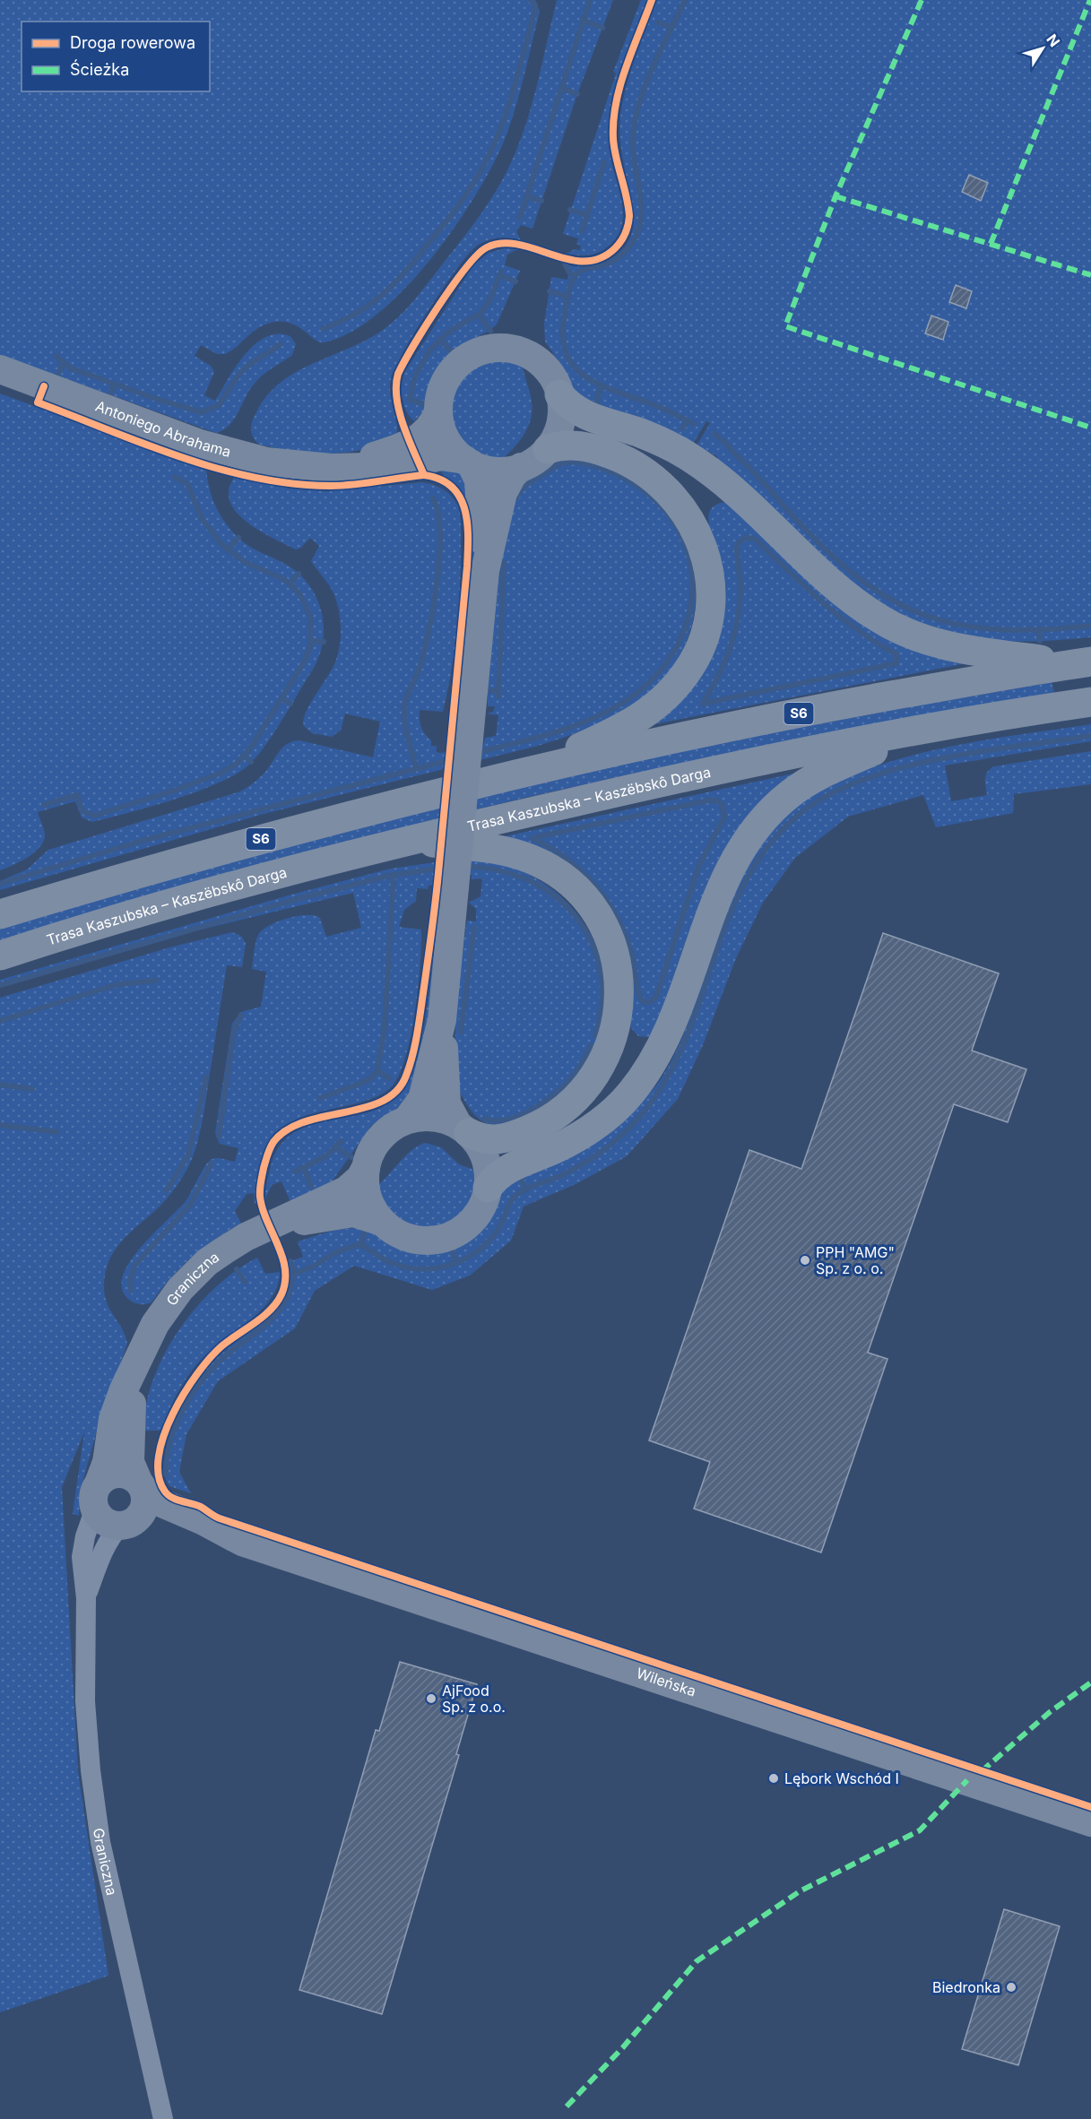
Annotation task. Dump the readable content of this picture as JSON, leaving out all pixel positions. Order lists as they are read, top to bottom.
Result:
{
  "streets": {
    "highway": ["S6", "Trasa Kaszubska – Kaszëbskô Darga"],
    "main road": ["Antoniego Abrahama", "Graniczna", "Wileńska"]
  },
  "crossings": [
    ["Graniczna", "Wileńska"]
  ],
  "places": [
    "PPH \"AMG\" Sp. z o. o.",
    "AjFood Sp. z o.o.",
    "Lębork Wschód I",
    "Biedronka"
  ],
  "legend": ["Droga rowerowa", "Ścieżka"],
  "north": "top right"
}
